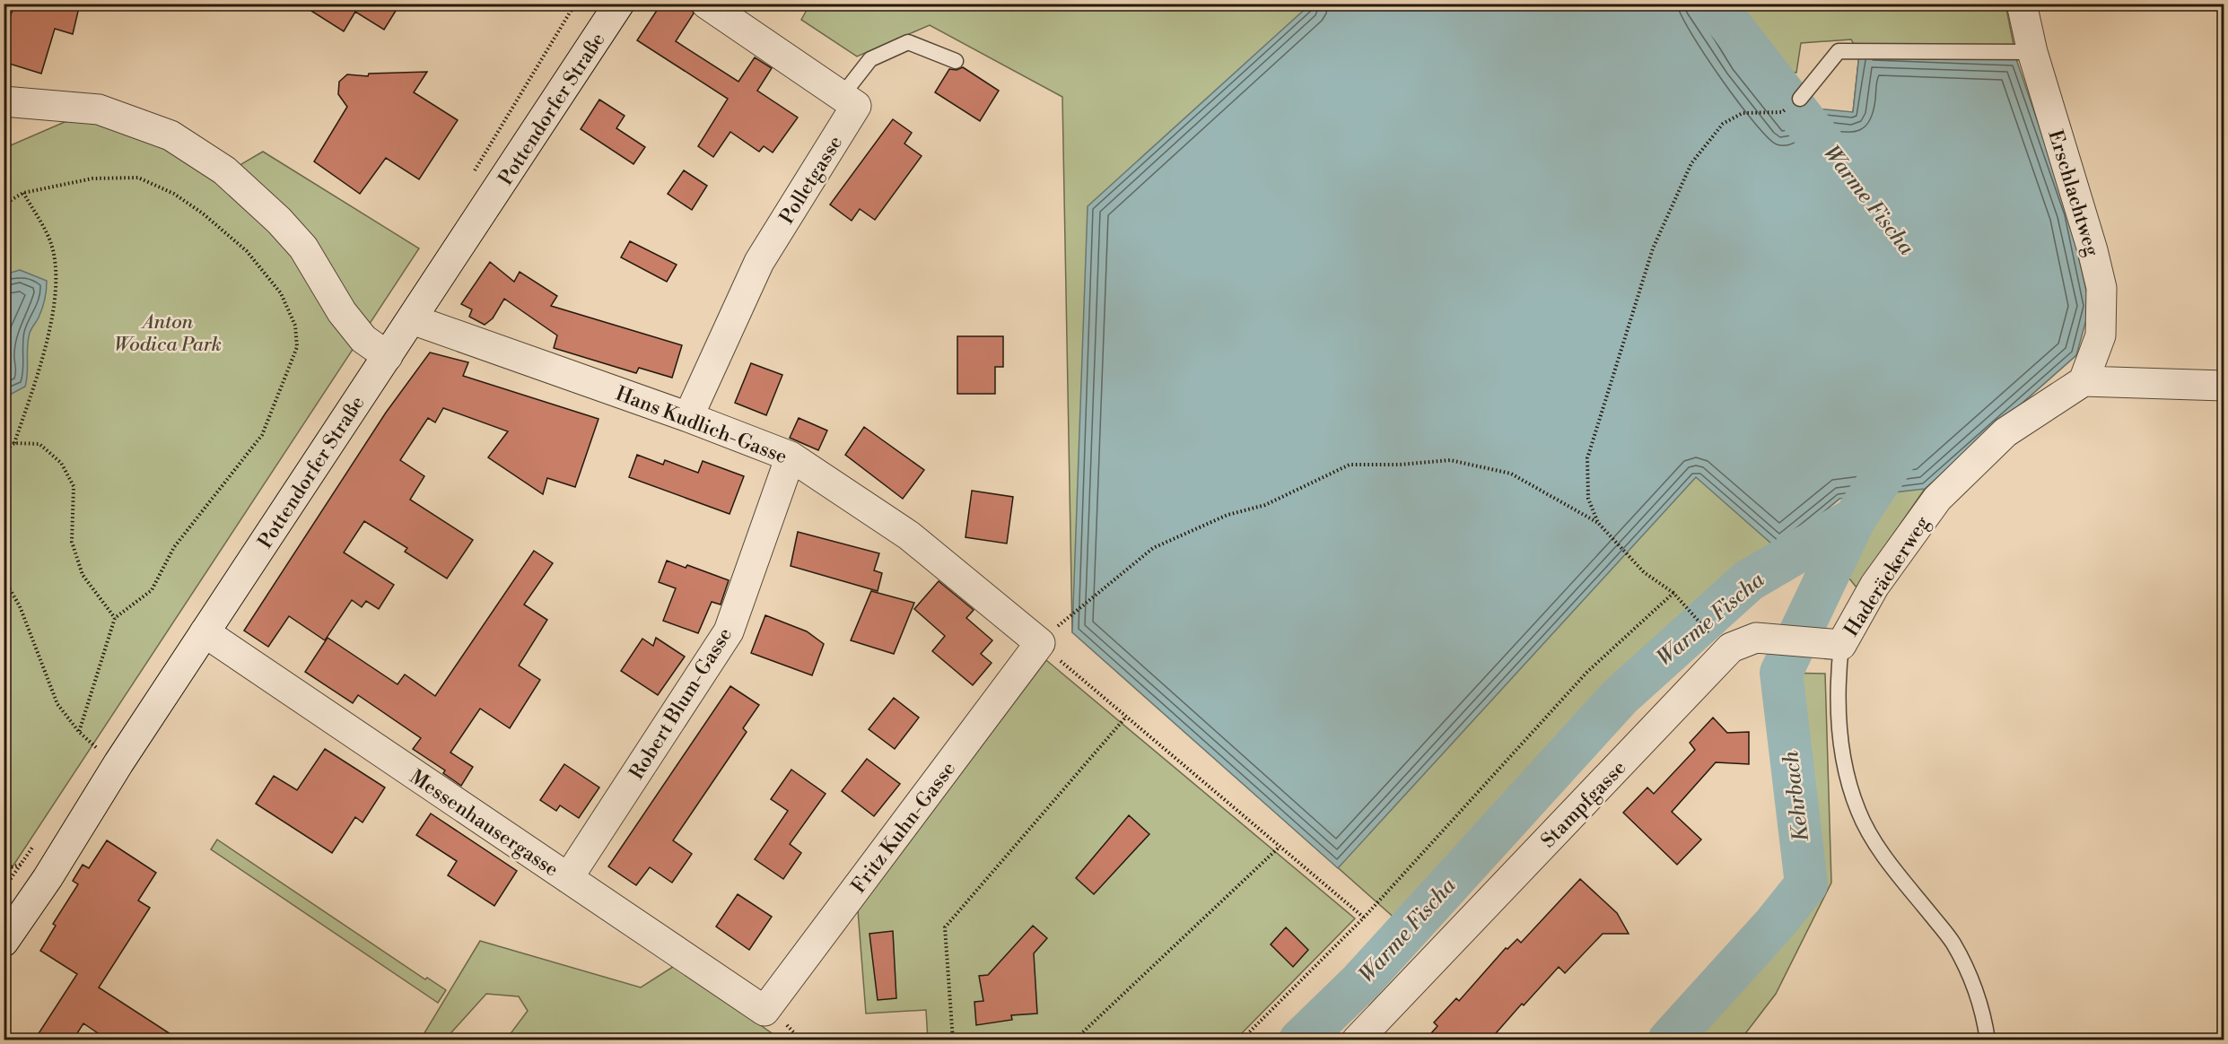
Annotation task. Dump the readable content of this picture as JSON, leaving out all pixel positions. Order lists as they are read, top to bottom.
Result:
{
  "streets": {
    "street": [
      "Pottendorfer Straße",
      "Polletgasse",
      "Erschlachtweg",
      "Hans Kudlich-Gasse",
      "Haderäckerweg",
      "Robert Blum-Gasse",
      "Stampfgasse",
      "Messenhausergasse",
      "Fritz Kuhn-Gasse"
    ]
  },
  "crossings": [
    ["Pottendorfer Straße", "Hans Kudlich-Gasse"],
    ["Pottendorfer Straße", "Messenhausergasse"],
    ["Polletgasse", "Hans Kudlich-Gasse"],
    ["Erschlachtweg", "Haderäckerweg"],
    ["Hans Kudlich-Gasse", "Robert Blum-Gasse"],
    ["Hans Kudlich-Gasse", "Fritz Kuhn-Gasse"],
    ["Haderäckerweg", "Stampfgasse"],
    ["Robert Blum-Gasse", "Messenhausergasse"],
    ["Messenhausergasse", "Fritz Kuhn-Gasse"]
  ],
  "water": ["Warme Fischa", "Kehrbach"],
  "parks": ["Anton Wodica Park"]
}
